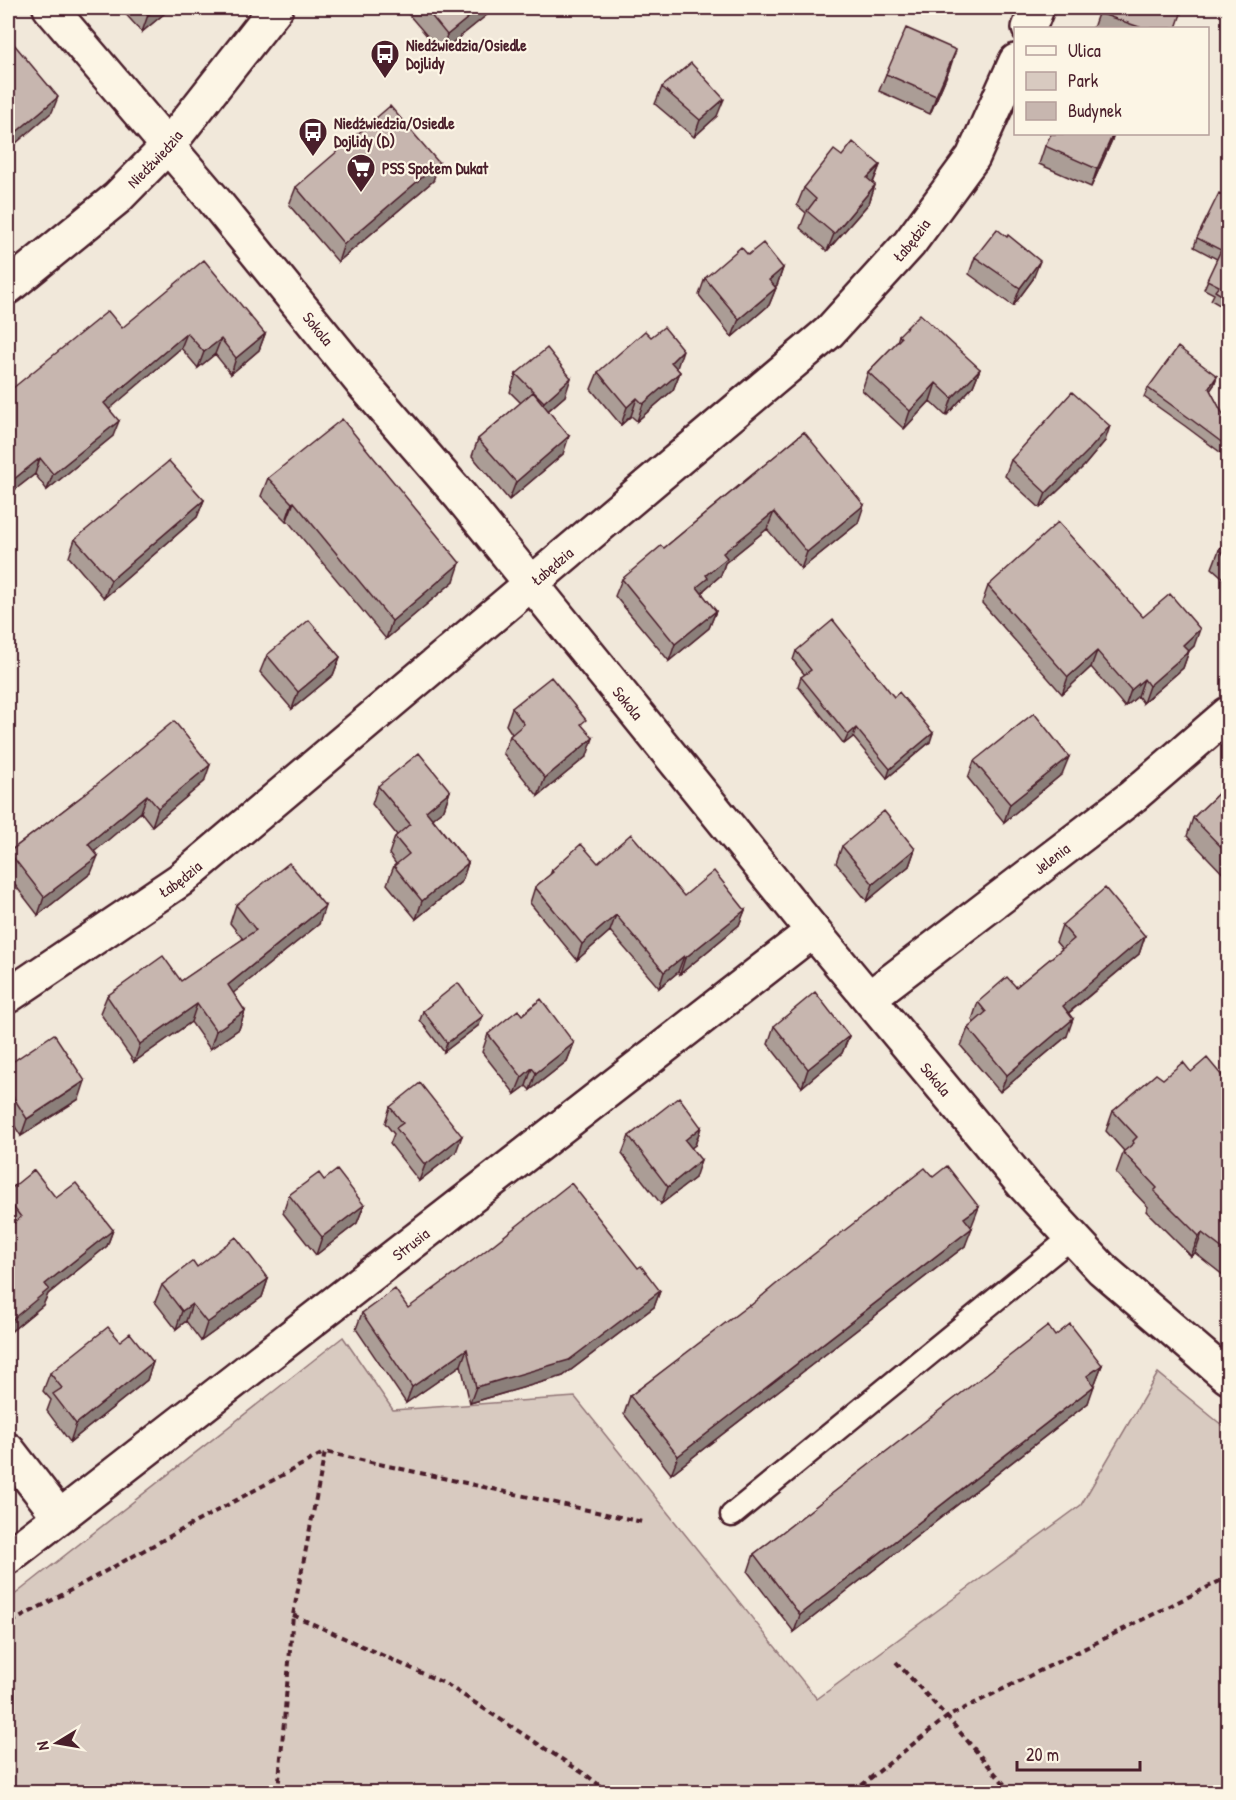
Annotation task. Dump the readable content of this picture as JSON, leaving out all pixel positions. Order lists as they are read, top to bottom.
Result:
{
  "streets": {
    "street": [
      "Niedźwiedzia",
      "Łabędzia",
      "Sokola",
      "Jelenia",
      "Strusia"
    ]
  },
  "crossings": [
    ["Niedźwiedzia", "Sokola"],
    ["Łabędzia", "Sokola"],
    ["Sokola", "Jelenia"],
    ["Sokola", "Strusia"]
  ],
  "places": {
    "bus stop": ["Niedźwiedzia/Osiedle Dojlidy", "Niedźwiedzia/Osiedle Dojlidy (D)"],
    "supermarket": ["PSS Społem Dukat"]
  },
  "legend": ["Ulica", "Park", "Budynek"],
  "scale_bar": "20 m",
  "north": "left"
}
